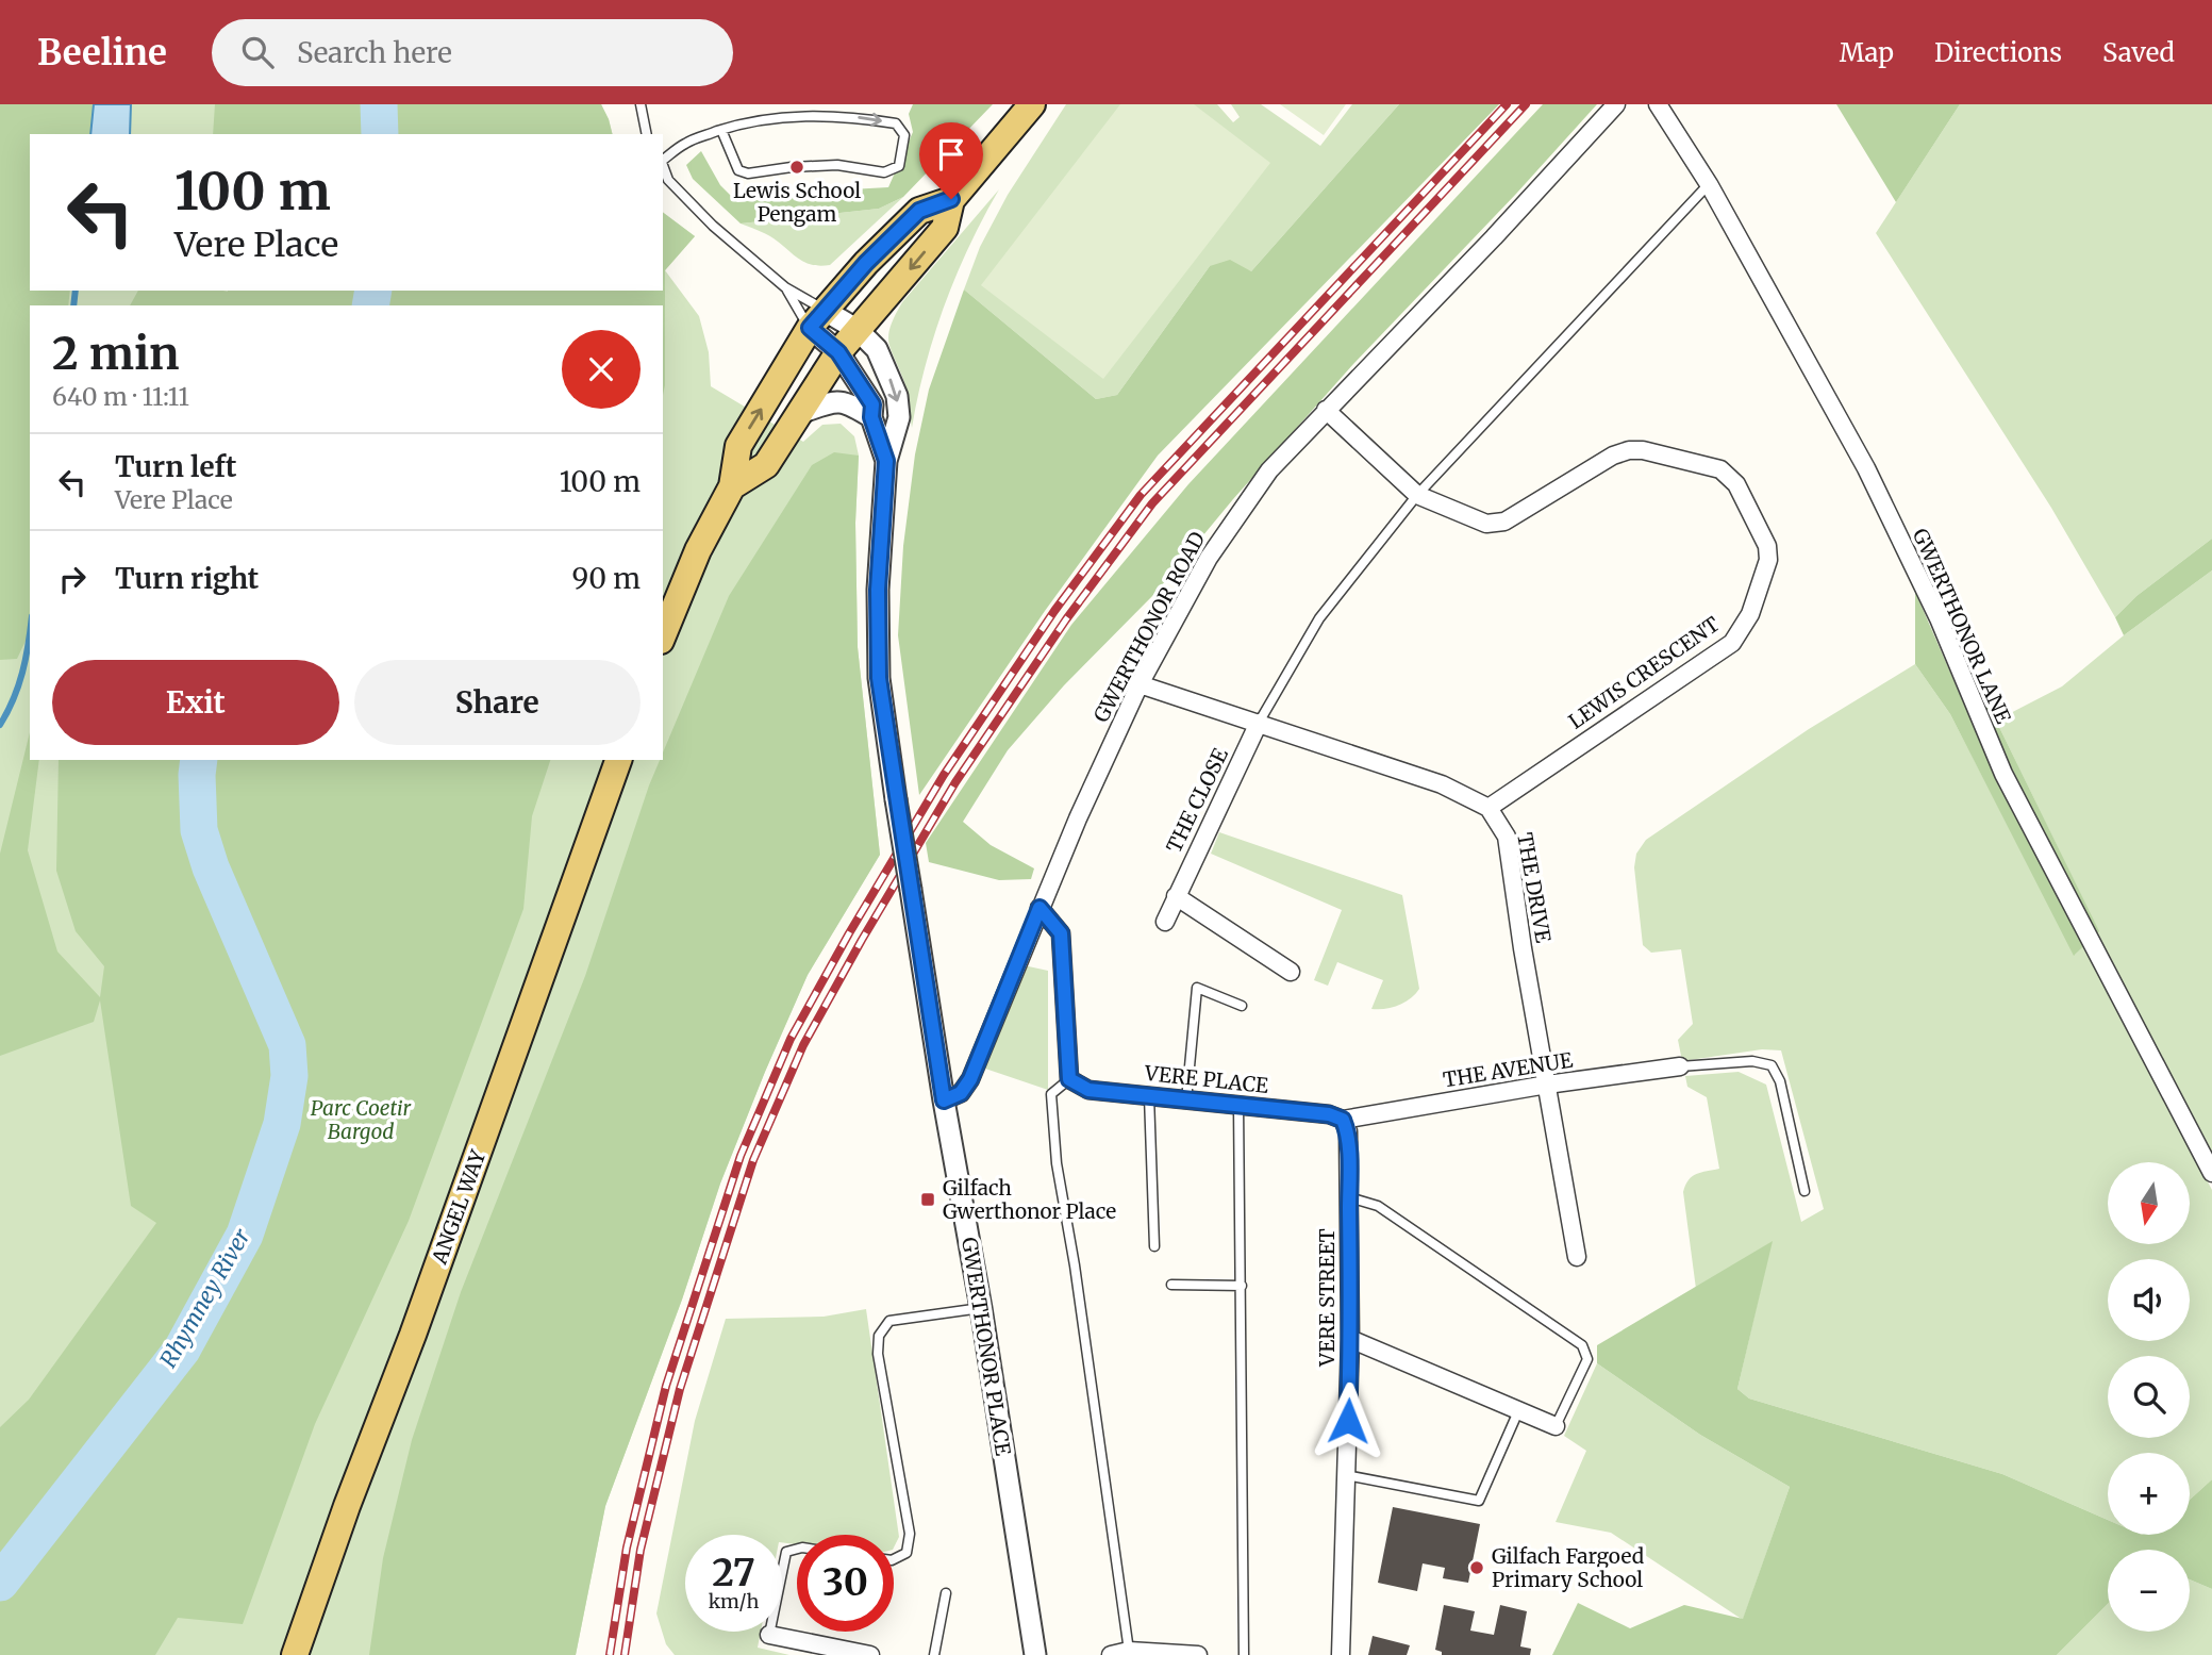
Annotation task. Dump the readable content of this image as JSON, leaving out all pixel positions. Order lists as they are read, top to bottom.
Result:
{
  "streets": {
    "main road": ["ANGEL WAY"],
    "street": [
      "GWERTHONOR LANE",
      "GWERTHONOR ROAD",
      "LEWIS CRESCENT",
      "THE CLOSE",
      "THE DRIVE",
      "THE AVENUE",
      "VERE PLACE",
      "VERE STREET",
      "GWERTHONOR PLACE"
    ]
  },
  "crossings": [
    ["GWERTHONOR ROAD", "LEWIS CRESCENT"],
    ["GWERTHONOR ROAD", "GWERTHONOR PLACE"],
    ["LEWIS CRESCENT", "THE DRIVE"],
    ["THE DRIVE", "THE AVENUE"],
    ["THE AVENUE", "VERE PLACE"],
    ["THE AVENUE", "VERE STREET"],
    ["VERE PLACE", "VERE STREET"]
  ],
  "water": ["Rhymney River"],
  "parks": ["Parc Coetir Bargod"],
  "places": {
    "other": ["Lewis School Pengam", "Gilfach Fargoed Primary School"],
    "transit": ["Gilfach Gwerthonor Place"]
  },
  "north": "bottom",
  "page": {
    "header": "Beeline",
    "search": "Search here",
    "nav": ["Map", "Directions", "Saved"],
    "turn": ["100 m", "Vere Place"],
    "heading": ["2 min", "640 m · 11:11"],
    "list": [
      {
        "name": "Turn left",
        "note": "Vere Place",
        "value": "100 m"
      },
      {
        "name": "Turn right",
        "value": "90 m"
      }
    ],
    "buttons": ["Exit", "Share"],
    "map_buttons": ["+", "−"],
    "speed": "27 km/h",
    "limit": "30"
  }
}
